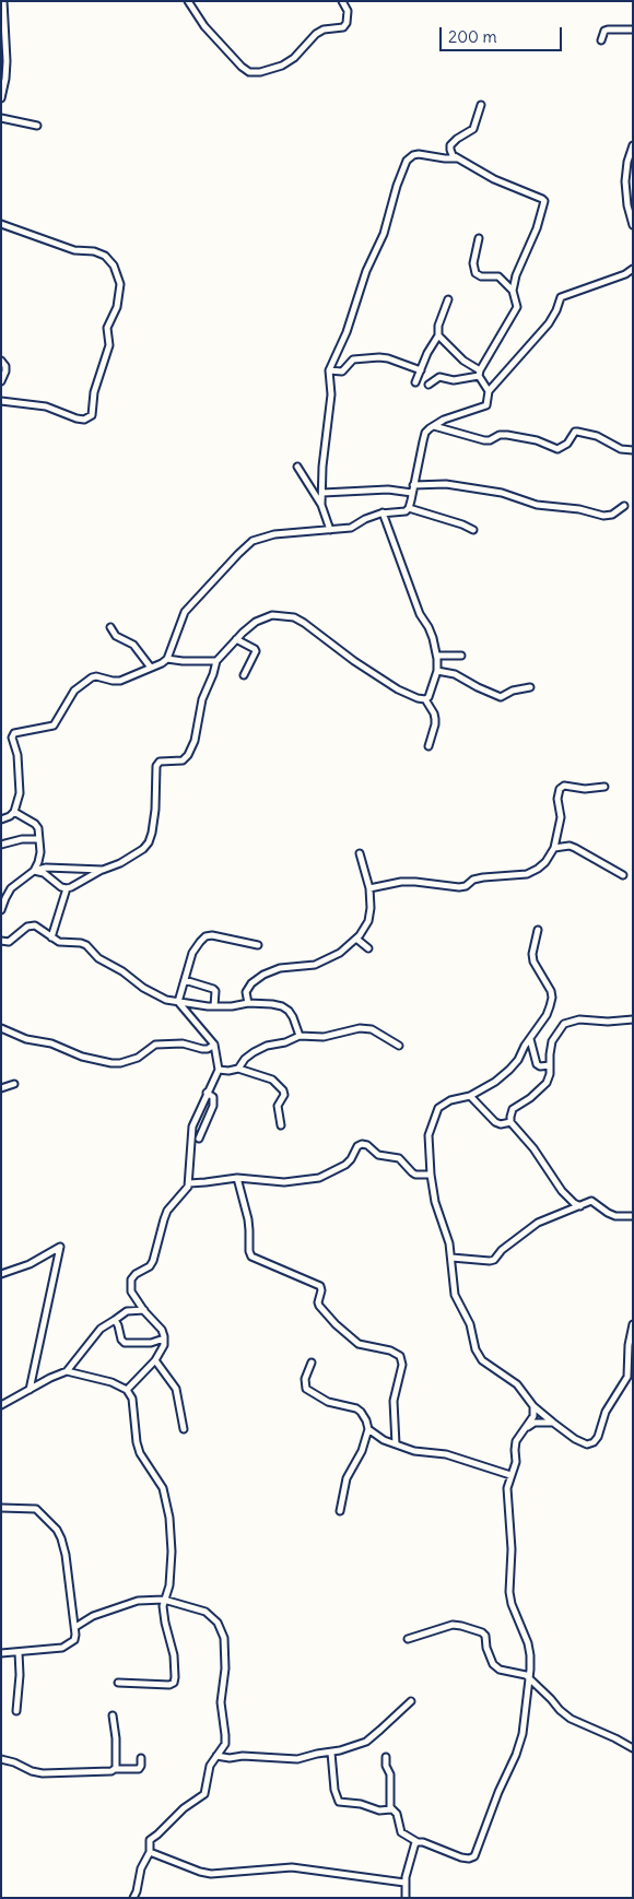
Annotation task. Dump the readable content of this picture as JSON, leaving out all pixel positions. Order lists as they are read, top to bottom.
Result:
{
  "scale_bar": "200 m"
}
